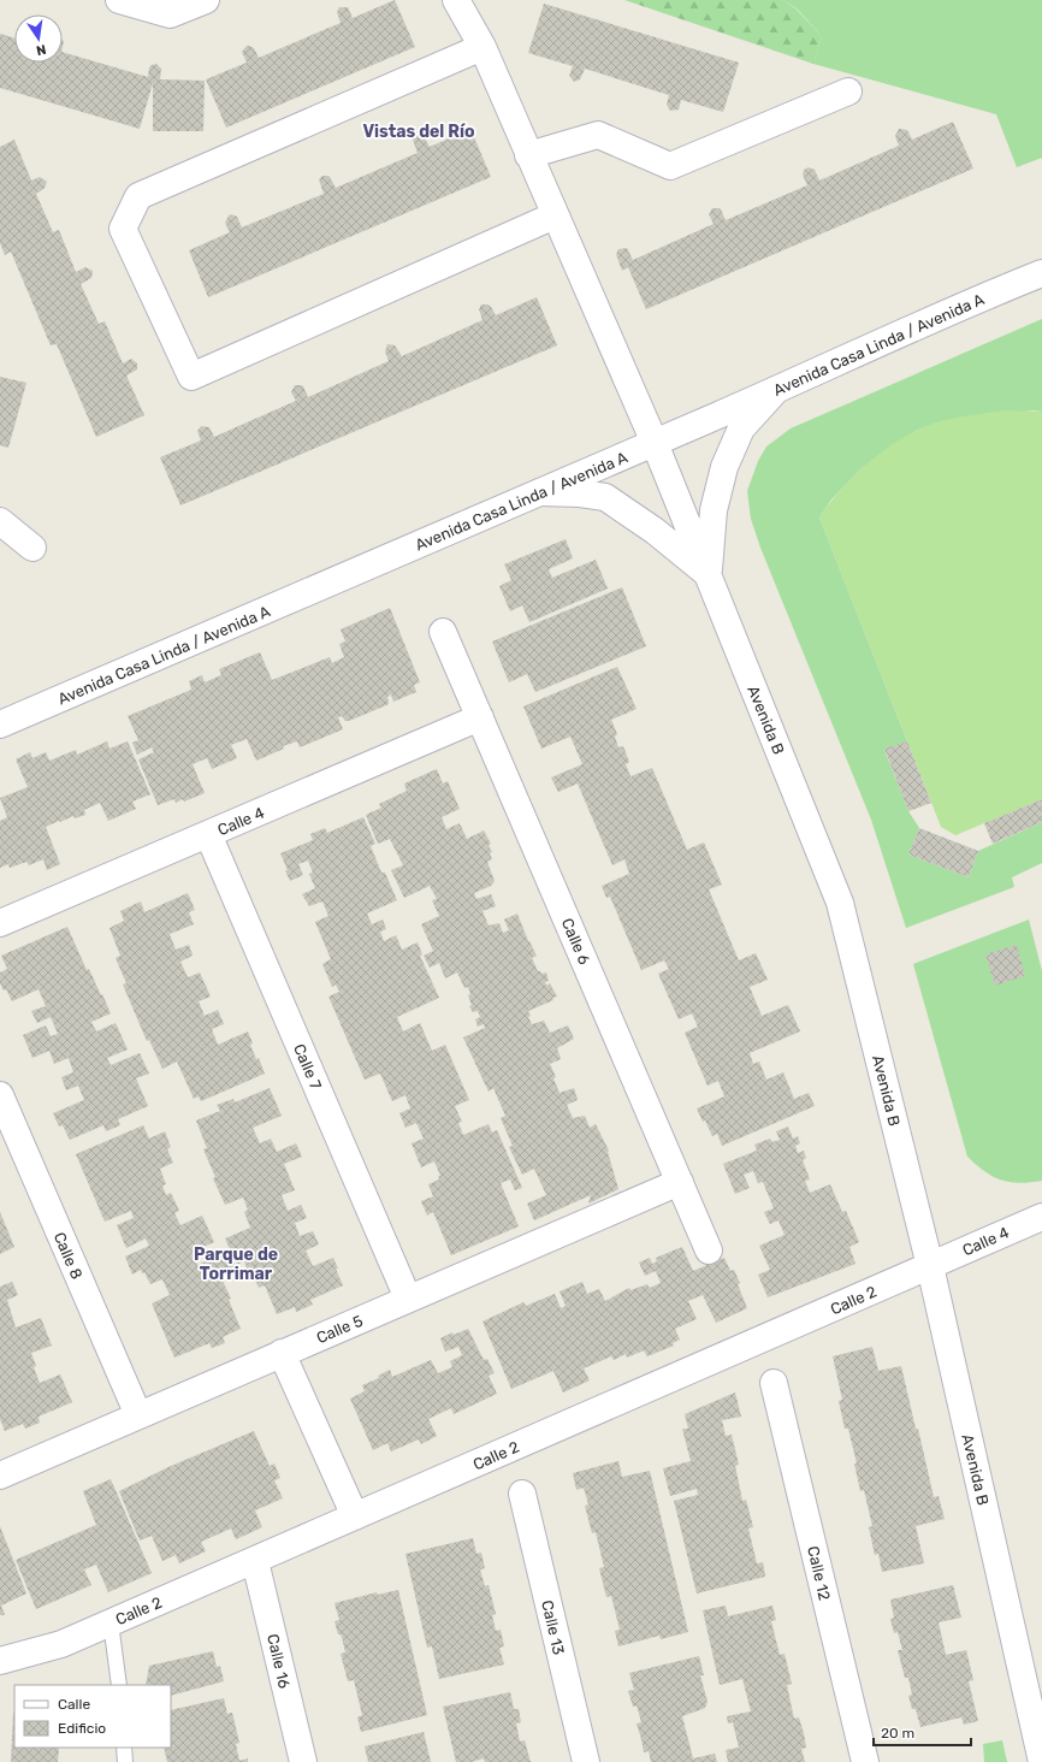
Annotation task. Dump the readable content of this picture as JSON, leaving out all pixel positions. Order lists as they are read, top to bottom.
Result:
{
  "streets": {
    "street": [
      "Avenida Casa Linda / Avenida A",
      "Avenida B",
      "Calle 4",
      "Calle 6",
      "Calle 7",
      "Calle 8",
      "Calle 2",
      "Calle 5",
      "Calle 12",
      "Calle 13",
      "Calle 16"
    ]
  },
  "crossings": [
    ["Avenida Casa Linda / Avenida A", "Avenida B"],
    ["Avenida B", "Calle 4"],
    ["Avenida B", "Calle 2"],
    ["Calle 4", "Calle 6"],
    ["Calle 4", "Calle 7"],
    ["Calle 4", "Calle 2"],
    ["Calle 6", "Calle 5"],
    ["Calle 7", "Calle 5"],
    ["Calle 8", "Calle 5"],
    ["Calle 2", "Calle 16"]
  ],
  "districts": ["Vistas del Río", "Parque de Torrimar"],
  "legend": ["Calle", "Edificio"],
  "scale_bar": "20 m",
  "north": "bottom"
}
